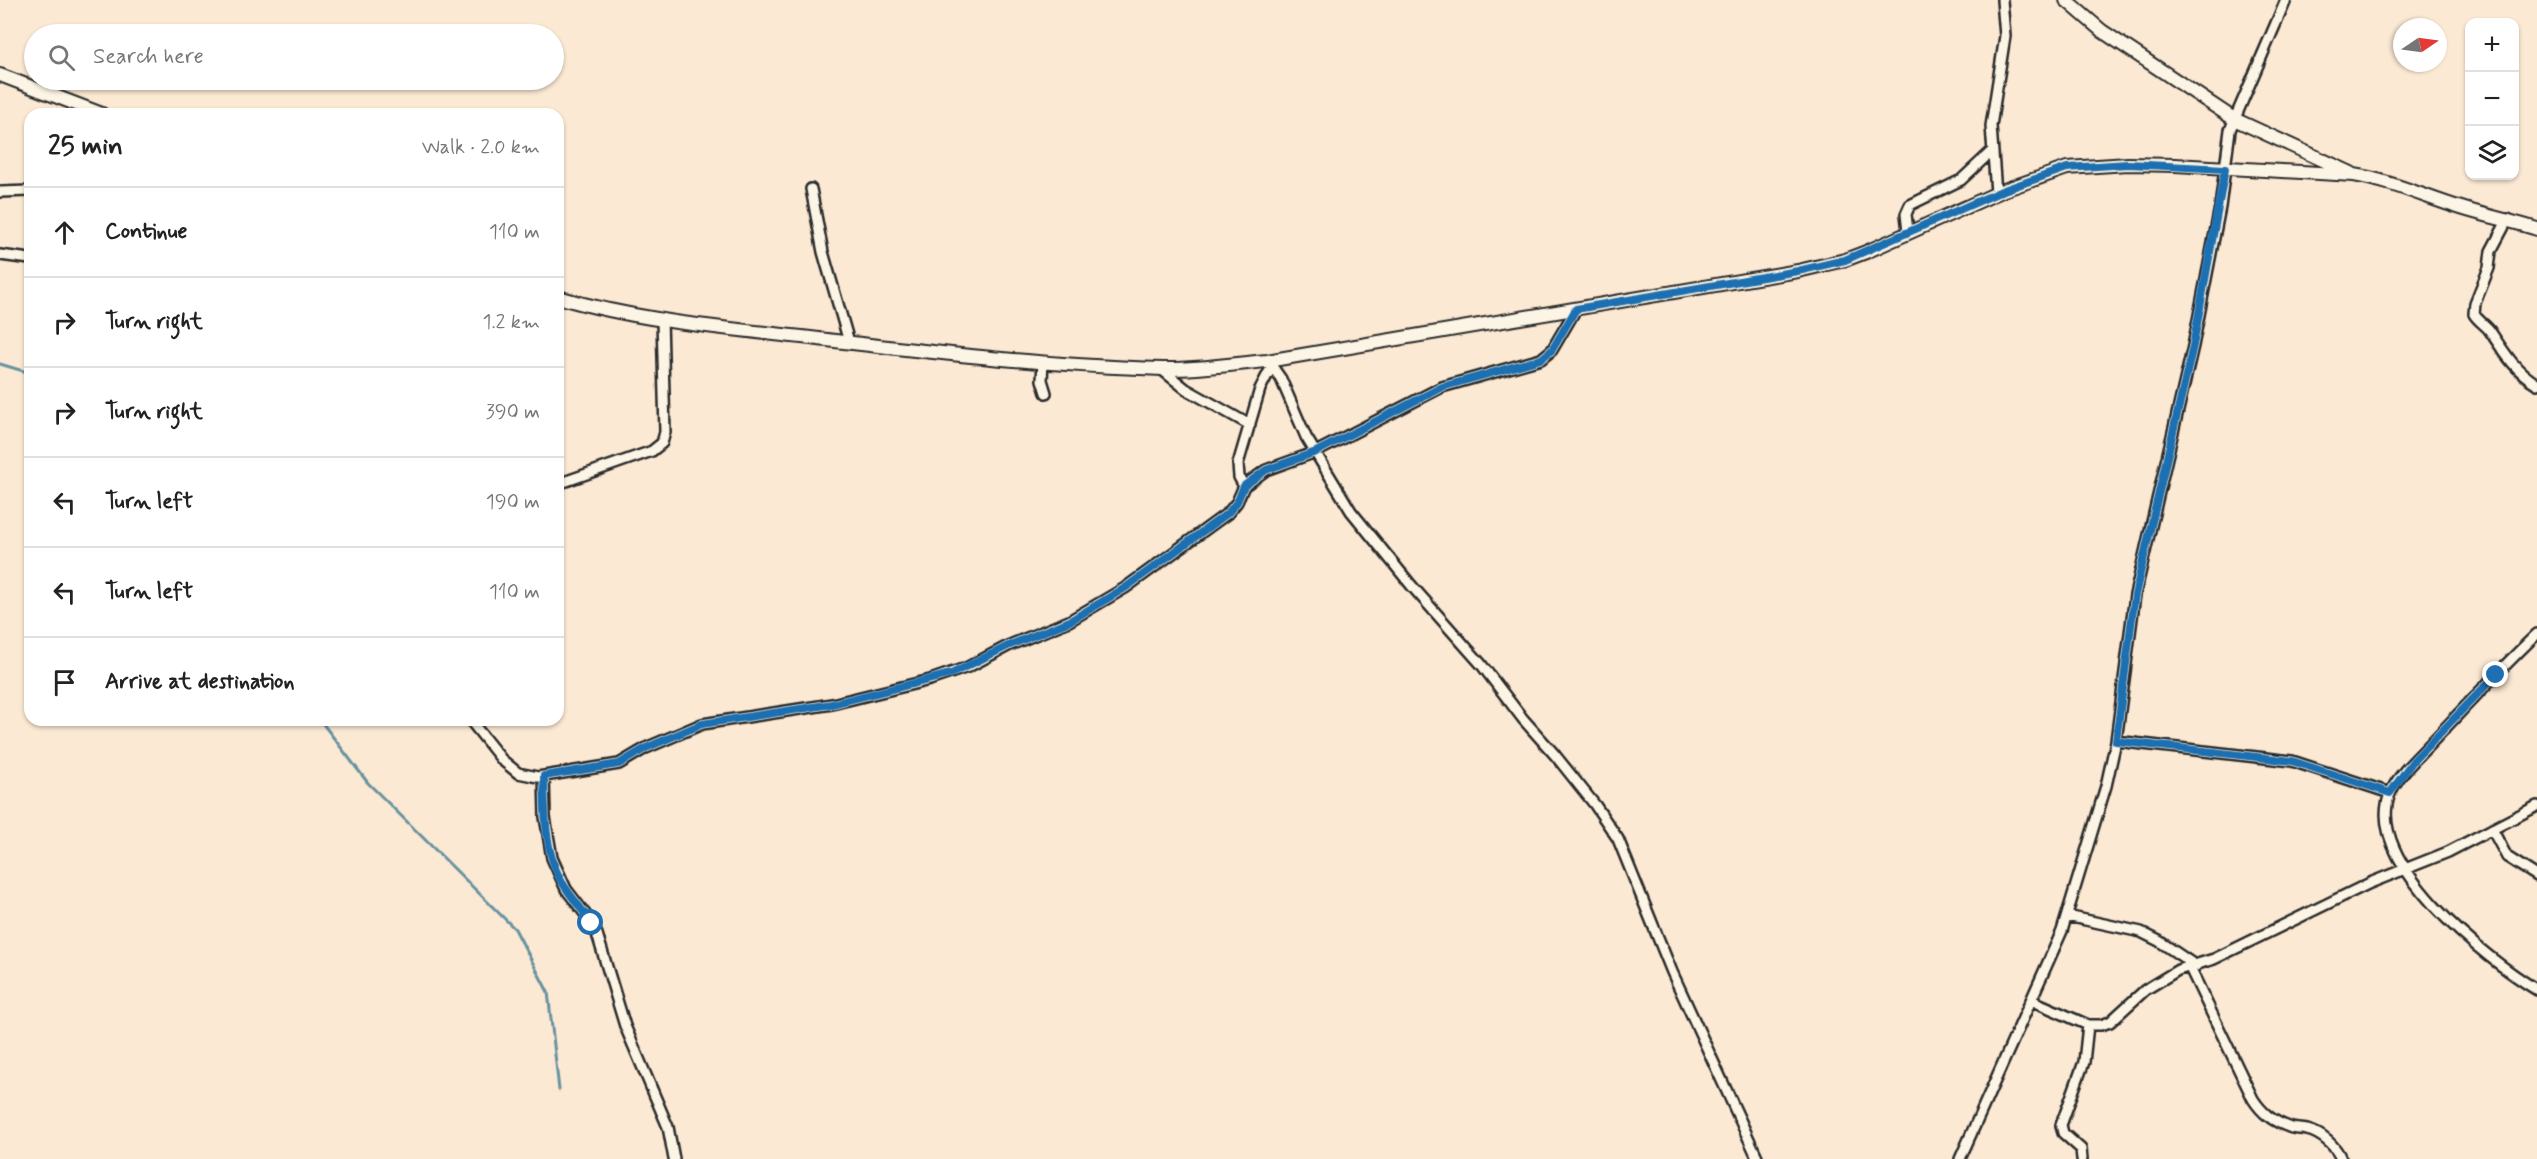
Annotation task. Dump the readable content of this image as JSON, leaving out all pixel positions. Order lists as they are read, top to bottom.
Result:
{
  "north": "right",
  "page": {
    "map_buttons": ["+", "−"],
    "search": "Search here",
    "heading": ["25 min", "Walk · 2.0 km"],
    "list": [
      ["Continue", "110 m"],
      ["Turn right", "1.2 km"],
      ["Turn right", "390 m"],
      ["Turn left", "190 m"],
      ["Turn left", "110 m"],
      "Arrive at destination"
    ]
  }
}
